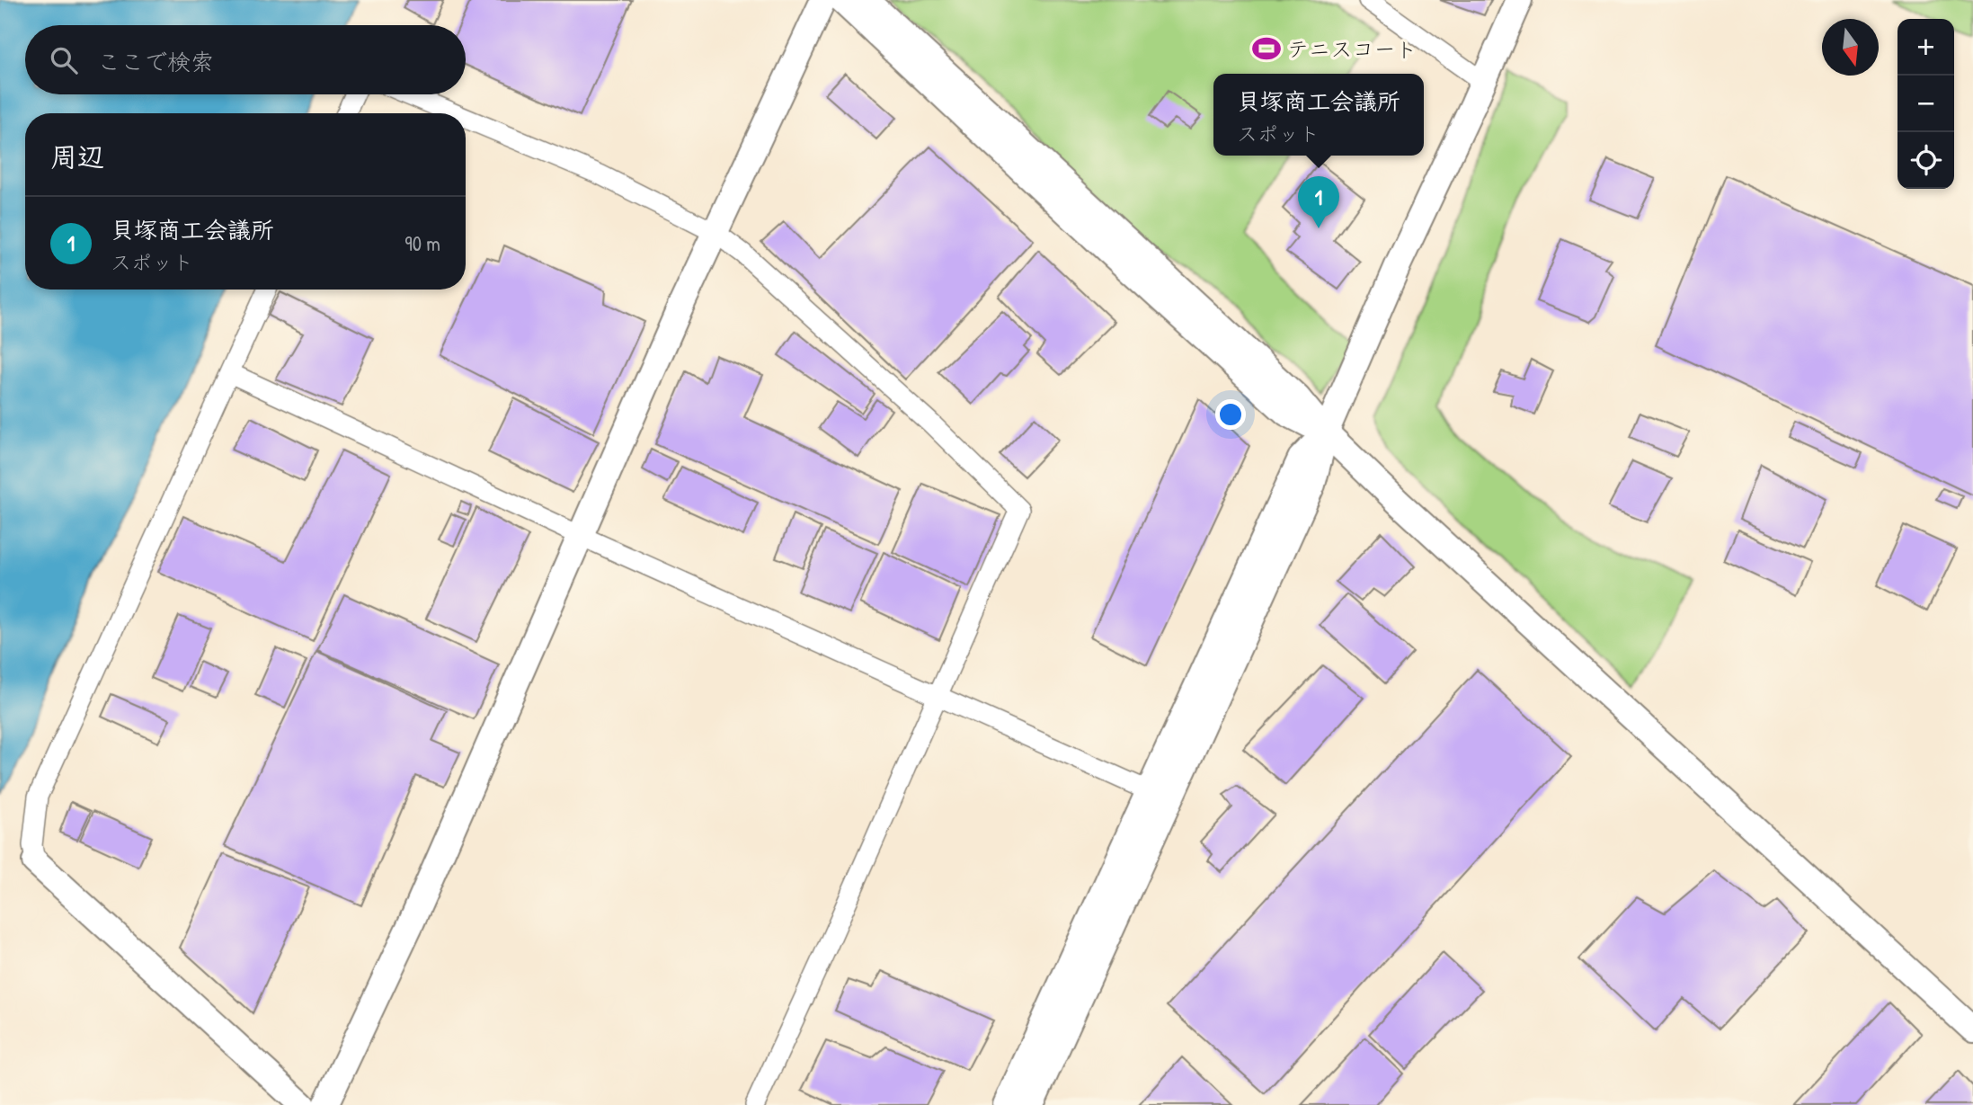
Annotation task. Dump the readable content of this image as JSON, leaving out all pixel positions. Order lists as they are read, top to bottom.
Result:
{
  "places": {
    "sports": ["テニスコート"]
  },
  "north": "bottom",
  "page": {
    "map_buttons": ["+", "−"],
    "search": "ここで検索",
    "popup": ["貝塚商工会議所", "スポット"],
    "heading": "周辺",
    "pins": "1",
    "list": [
      {
        "mark": "1",
        "name": "貝塚商工会議所",
        "note": "スポット",
        "value": "90 m"
      }
    ]
  }
}
